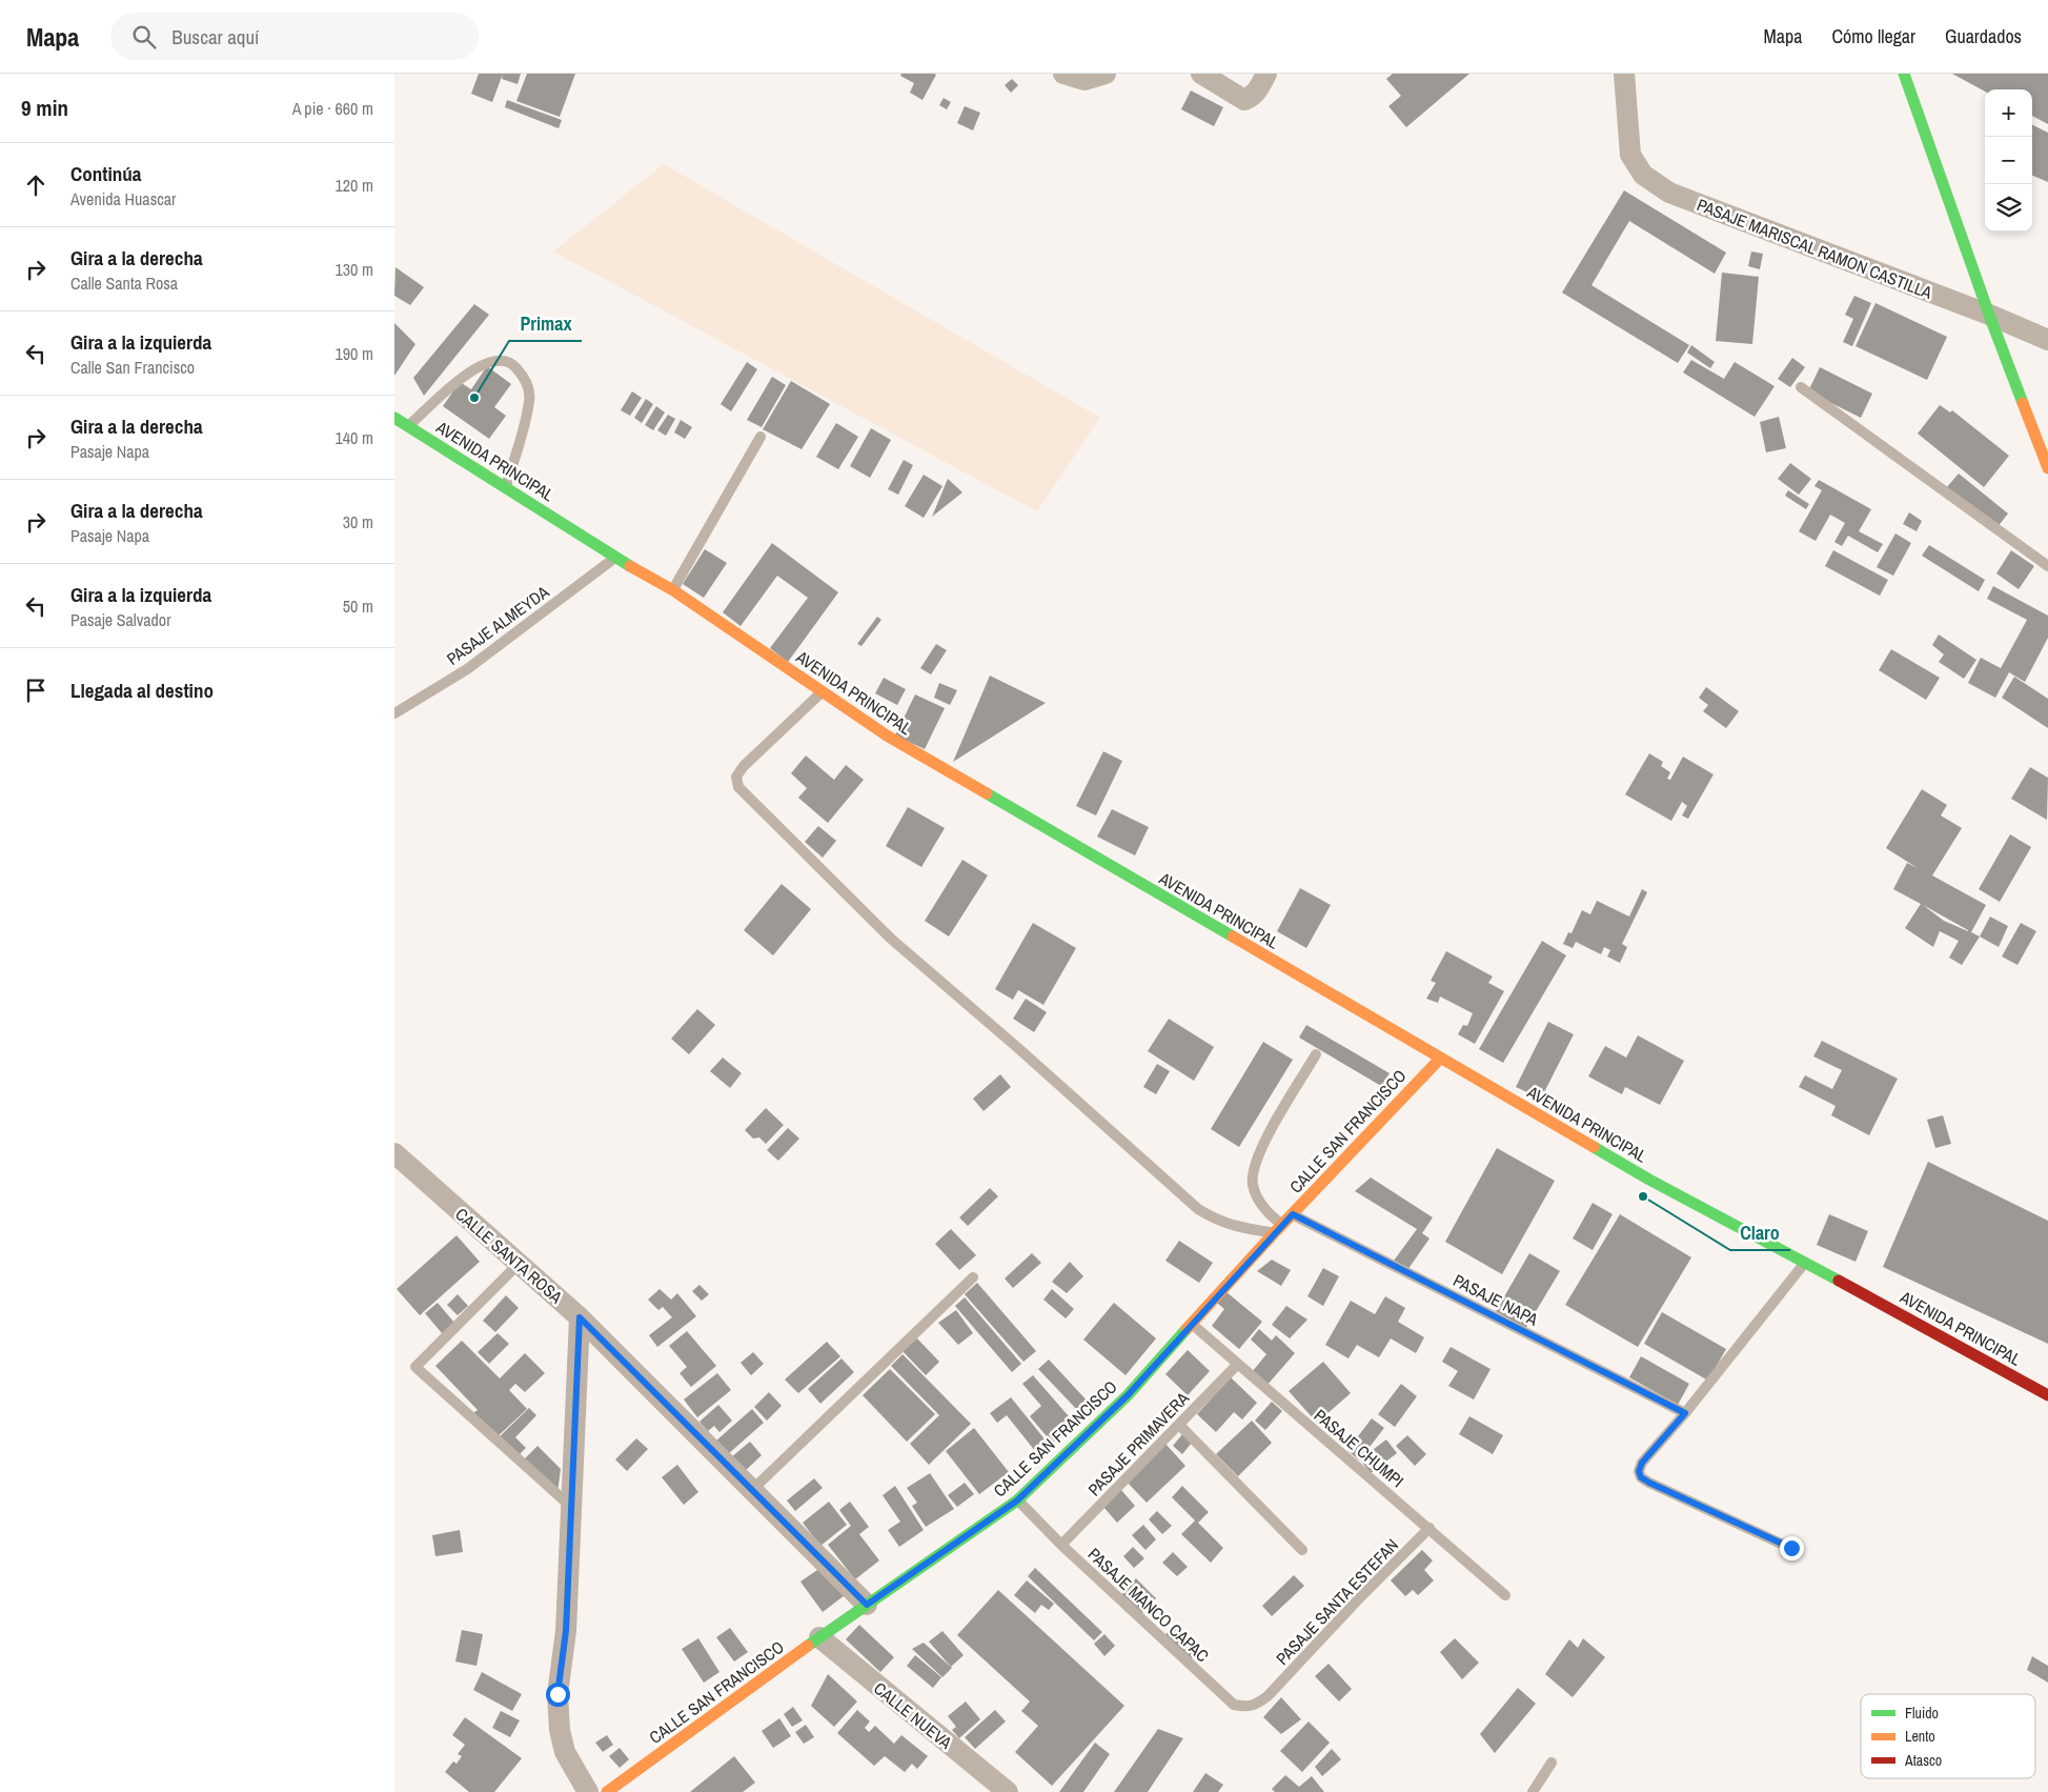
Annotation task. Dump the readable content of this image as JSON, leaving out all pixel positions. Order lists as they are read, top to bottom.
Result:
{
  "streets": {
    "main road": ["AVENIDA PRINCIPAL", "CALLE SAN FRANCISCO"],
    "street": ["PASAJE MARISCAL RAMON CASTILLA", "CALLE SANTA ROSA", "CALLE NUEVA"],
    "lane": [
      "PASAJE ALMEYDA",
      "PASAJE NAPA",
      "PASAJE PRIMAVERA",
      "PASAJE CHUMPI",
      "PASAJE SANTA ESTEFAN",
      "PASAJE MANCO CAPAC"
    ]
  },
  "crossings": [
    ["AVENIDA PRINCIPAL", "PASAJE ALMEYDA"],
    ["AVENIDA PRINCIPAL", "CALLE SAN FRANCISCO"],
    ["CALLE SAN FRANCISCO", "CALLE SANTA ROSA"],
    ["CALLE SAN FRANCISCO", "PASAJE NAPA"],
    ["CALLE SAN FRANCISCO", "PASAJE CHUMPI"],
    ["CALLE SAN FRANCISCO", "PASAJE MANCO CAPAC"],
    ["CALLE SAN FRANCISCO", "CALLE NUEVA"],
    ["PASAJE PRIMAVERA", "PASAJE CHUMPI"],
    ["PASAJE PRIMAVERA", "PASAJE MANCO CAPAC"],
    ["PASAJE CHUMPI", "PASAJE SANTA ESTEFAN"],
    ["PASAJE SANTA ESTEFAN", "PASAJE MANCO CAPAC"]
  ],
  "places": ["Primax", "Claro"],
  "legend": ["Fluido", "Lento", "Atasco"],
  "page": {
    "header": "Mapa",
    "search": "Buscar aquí",
    "nav": ["Mapa", "Cómo llegar", "Guardados"],
    "heading": ["9 min", "A pie · 660 m"],
    "map_buttons": ["+", "−"],
    "list": [
      ["Continúa", "Avenida Huascar", "120 m"],
      ["Gira a la derecha", "Calle Santa Rosa", "130 m"],
      ["Gira a la izquierda", "Calle San Francisco", "190 m"],
      ["Gira a la derecha", "Pasaje Napa", "140 m"],
      ["Gira a la derecha", "Pasaje Napa", "30 m"],
      ["Gira a la izquierda", "Pasaje Salvador", "50 m"],
      "Llegada al destino"
    ]
  }
}
